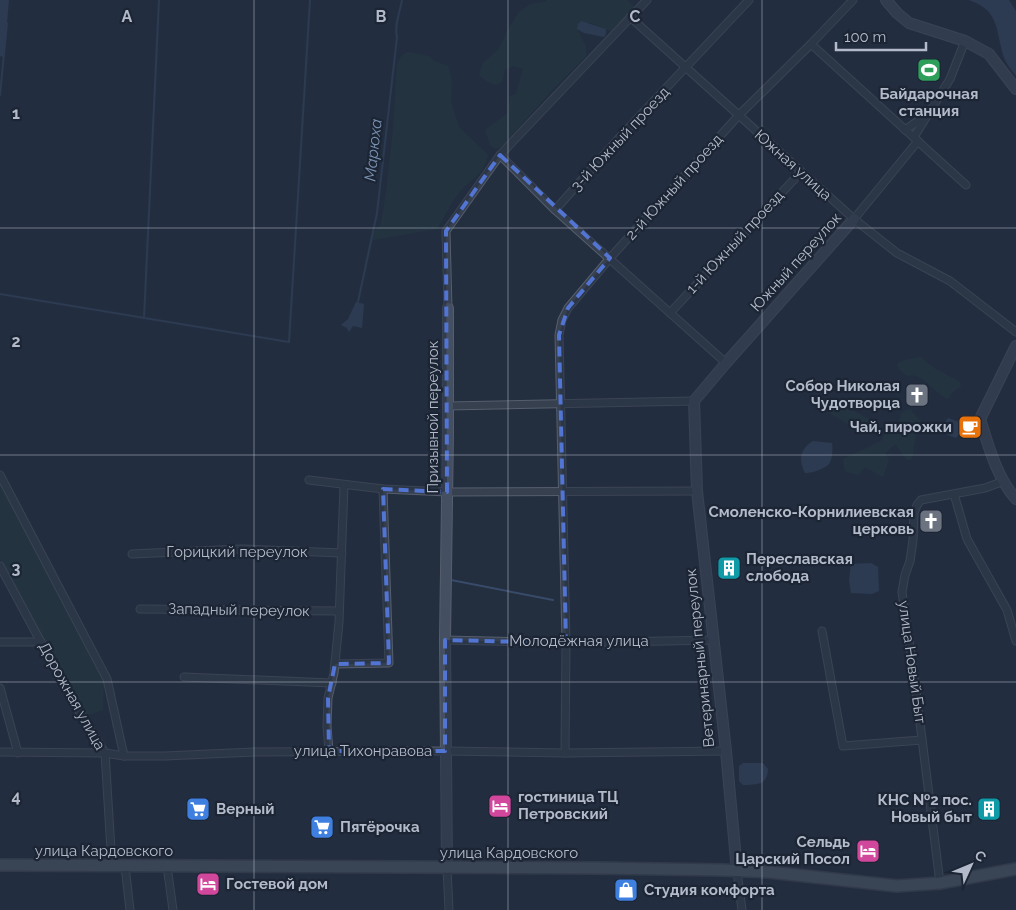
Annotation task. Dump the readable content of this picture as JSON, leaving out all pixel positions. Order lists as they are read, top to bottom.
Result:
{
  "streets": {
    "main road": ["улица Кардовского"],
    "street": [
      "3-й Южный проезд",
      "Южная улица",
      "2-й Южный проезд",
      "1-й Южный проезд",
      "Южный переулок",
      "Призывной переулок",
      "Горицкий переулок",
      "Западный переулок",
      "Молодёжная улица",
      "Ветеринарный переулок",
      "улица Новый Быт",
      "Дорожная улица",
      "улица Тихонравова"
    ]
  },
  "crossings": [
    ["3-й Южный проезд", "Южная улица"],
    ["Южная улица", "2-й Южный проезд"],
    ["Южная улица", "1-й Южный проезд"],
    ["Южная улица", "Южный переулок"],
    ["Южная улица", "Призывной переулок"],
    ["2-й Южный проезд", "Молодёжная улица"],
    ["2-й Южный проезд", "улица Тихонравова"],
    ["Южный переулок", "Ветеринарный переулок"],
    ["Призывной переулок", "Молодёжная улица"],
    ["Призывной переулок", "улица Тихонравова"],
    ["Призывной переулок", "улица Кардовского"],
    ["Молодёжная улица", "Ветеринарный переулок"],
    ["Ветеринарный переулок", "улица Тихонравова"],
    ["Ветеринарный переулок", "улица Кардовского"],
    ["улица Новый Быт", "улица Кардовского"],
    ["Дорожная улица", "улица Тихонравова"],
    ["Дорожная улица", "улица Кардовского"]
  ],
  "water": ["Марюха"],
  "places": {
    "sports": ["Байдарочная станция"],
    "church": ["Собор Николая Чудотворца", "Смоленско-Корнилиевская церковь"],
    "cafe": ["Чай, пирожки"],
    "building": ["Переславская слобода", "КНС №2 пос. Новый быт"],
    "hotel": ["гостиница ТЦ Петровский", "Сельдь Царский Посол", "Гостевой дом"],
    "supermarket": ["Верный", "Пятёрочка"],
    "shop": ["Студия комфорта"]
  },
  "scale_bar": "100 m",
  "north": "top right",
  "grid": {
    "columns": ["A", "B", "C"],
    "rows": [
      "1",
      "2",
      "3",
      "4"
    ]
  }
}
